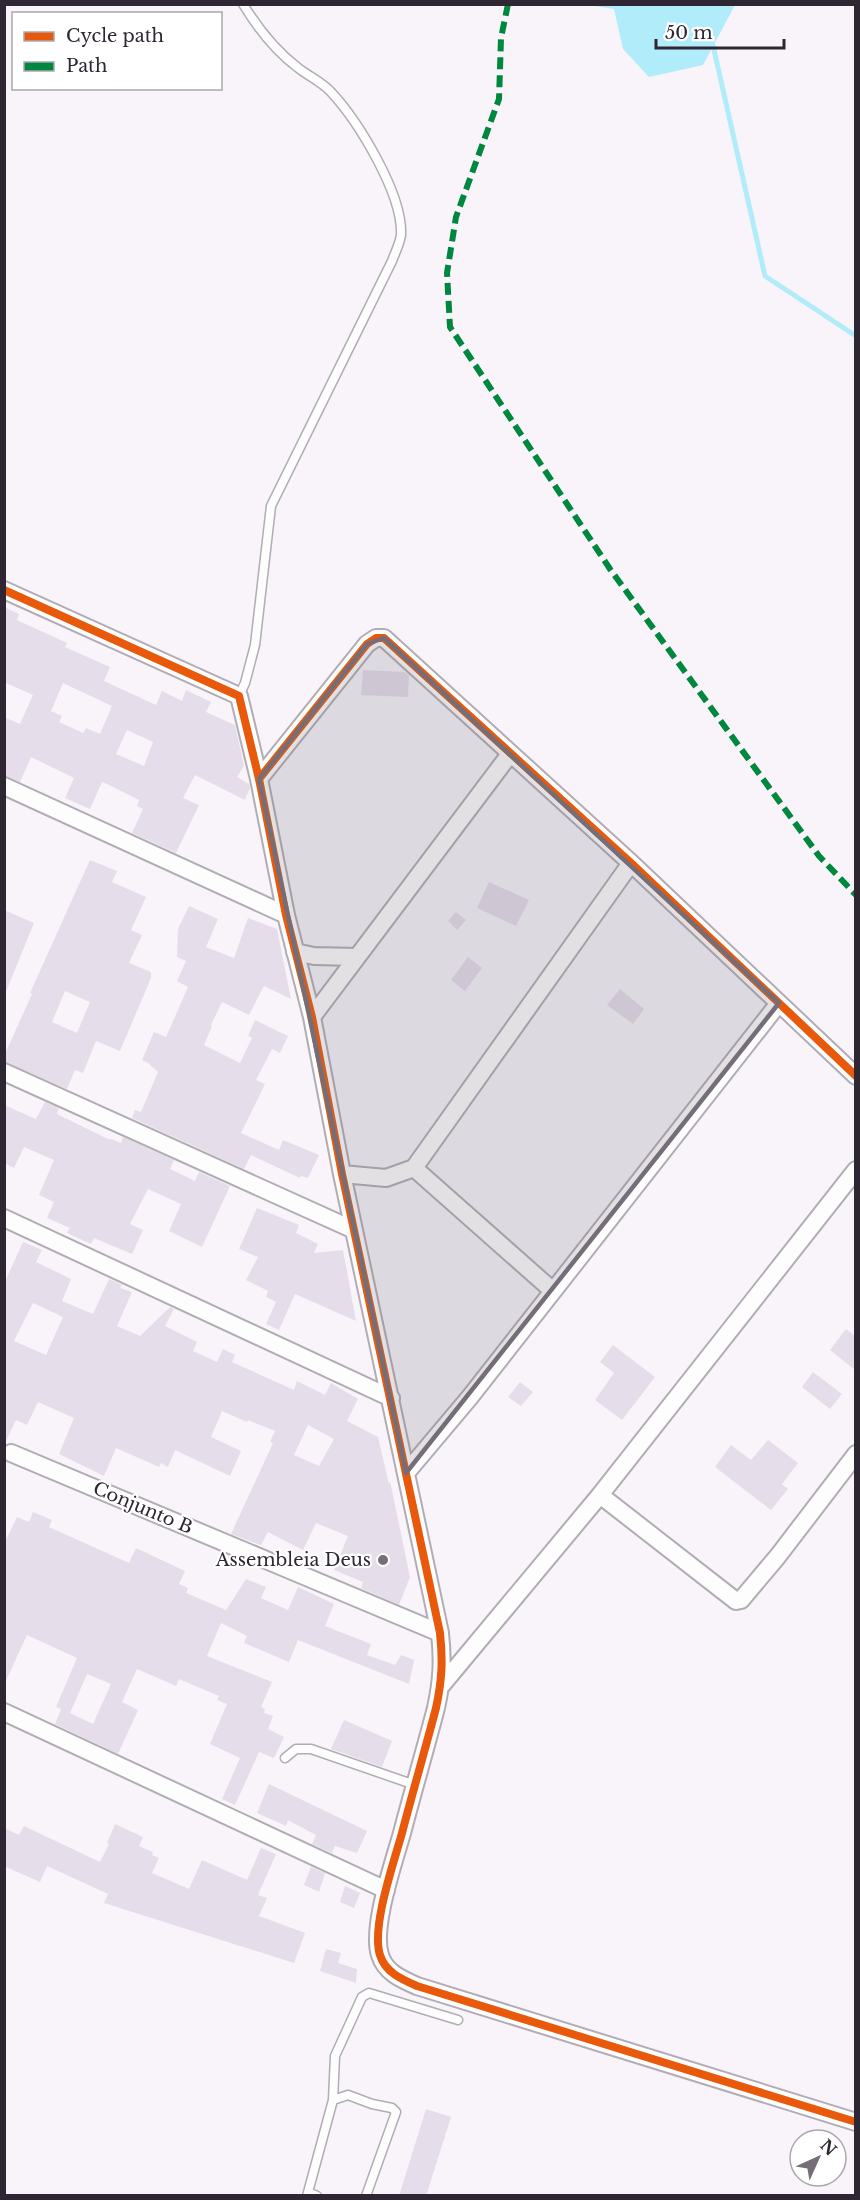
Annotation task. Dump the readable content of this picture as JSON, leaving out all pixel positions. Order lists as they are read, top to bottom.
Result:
{
  "streets": {
    "street": ["Conjunto B"]
  },
  "places": ["Assembleia Deus"],
  "legend": ["Cycle path", "Path"],
  "scale_bar": "50 m",
  "north": "top right"
}
